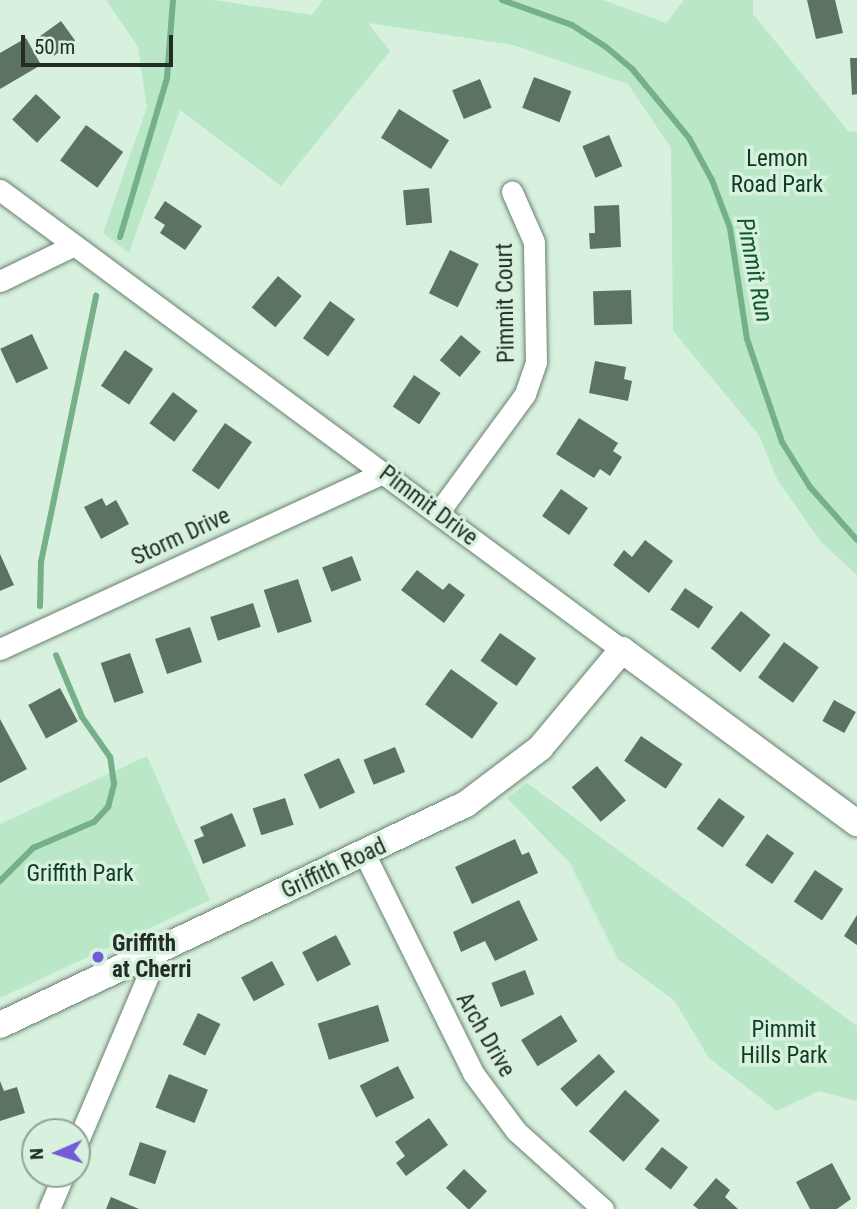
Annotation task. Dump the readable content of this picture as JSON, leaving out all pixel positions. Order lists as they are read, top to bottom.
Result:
{
  "streets": {
    "street": [
      "Pimmit Court",
      "Pimmit Drive",
      "Storm Drive",
      "Griffith Road",
      "Arch Drive"
    ]
  },
  "crossings": [
    ["Pimmit Court", "Pimmit Drive"],
    ["Pimmit Drive", "Storm Drive"],
    ["Pimmit Drive", "Griffith Road"],
    ["Griffith Road", "Arch Drive"]
  ],
  "water": ["Pimmit Run"],
  "parks": ["Lemon Road Park", "Griffith Park", "Pimmit Hills Park"],
  "places": ["Griffith at Cherri"],
  "scale_bar": "50 m",
  "north": "left"
}
